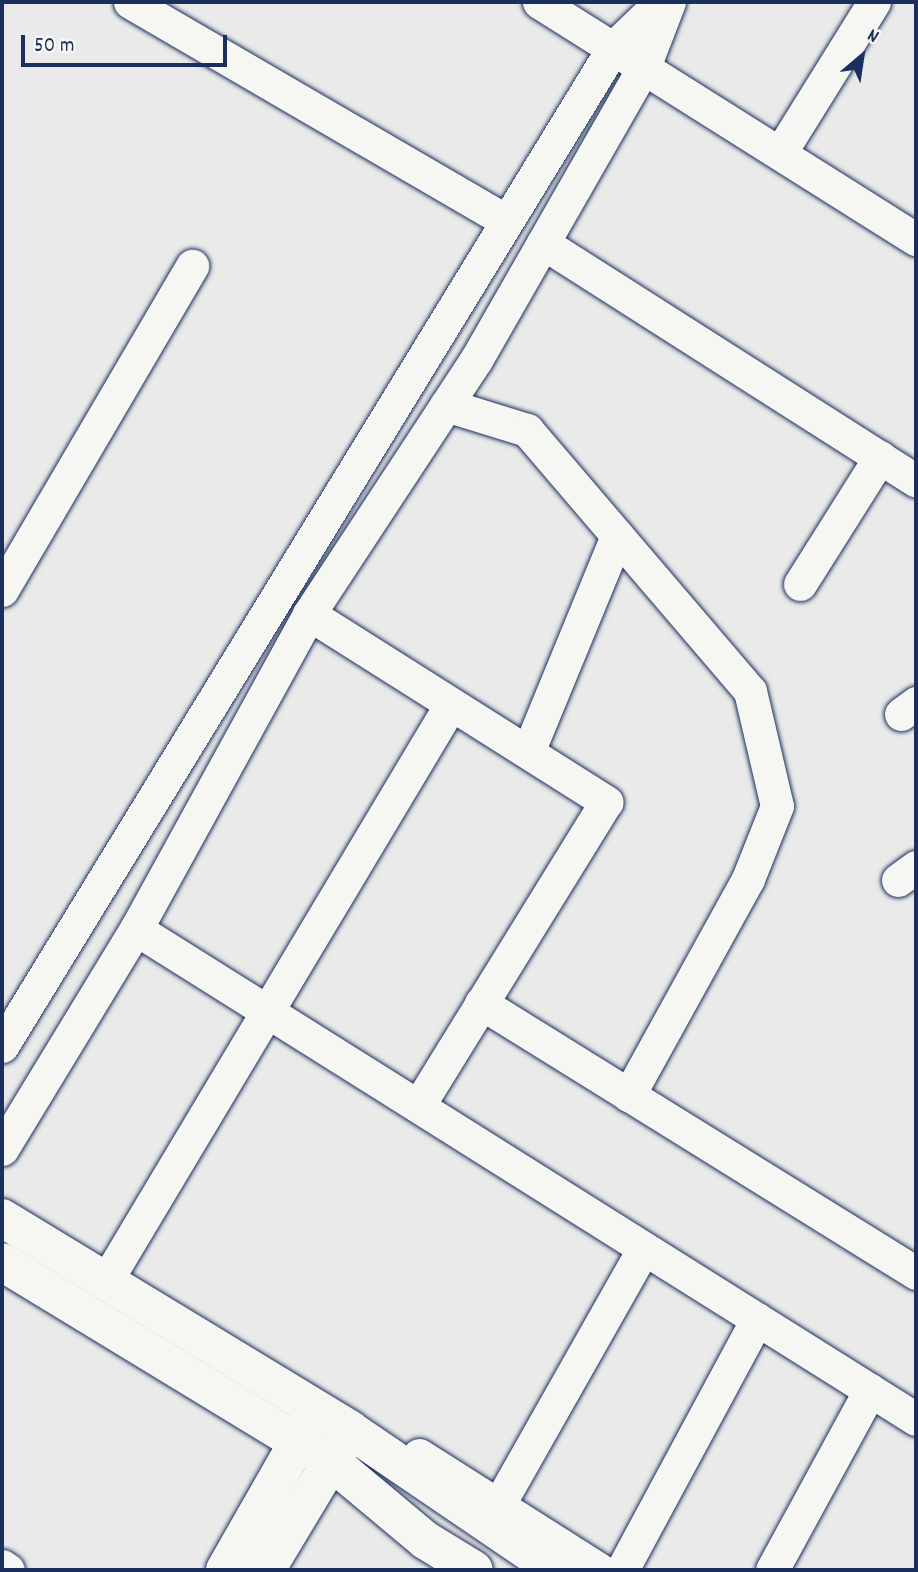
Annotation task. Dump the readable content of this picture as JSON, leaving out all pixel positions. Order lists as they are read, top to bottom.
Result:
{
  "scale_bar": "50 m",
  "north": "top right"
}
